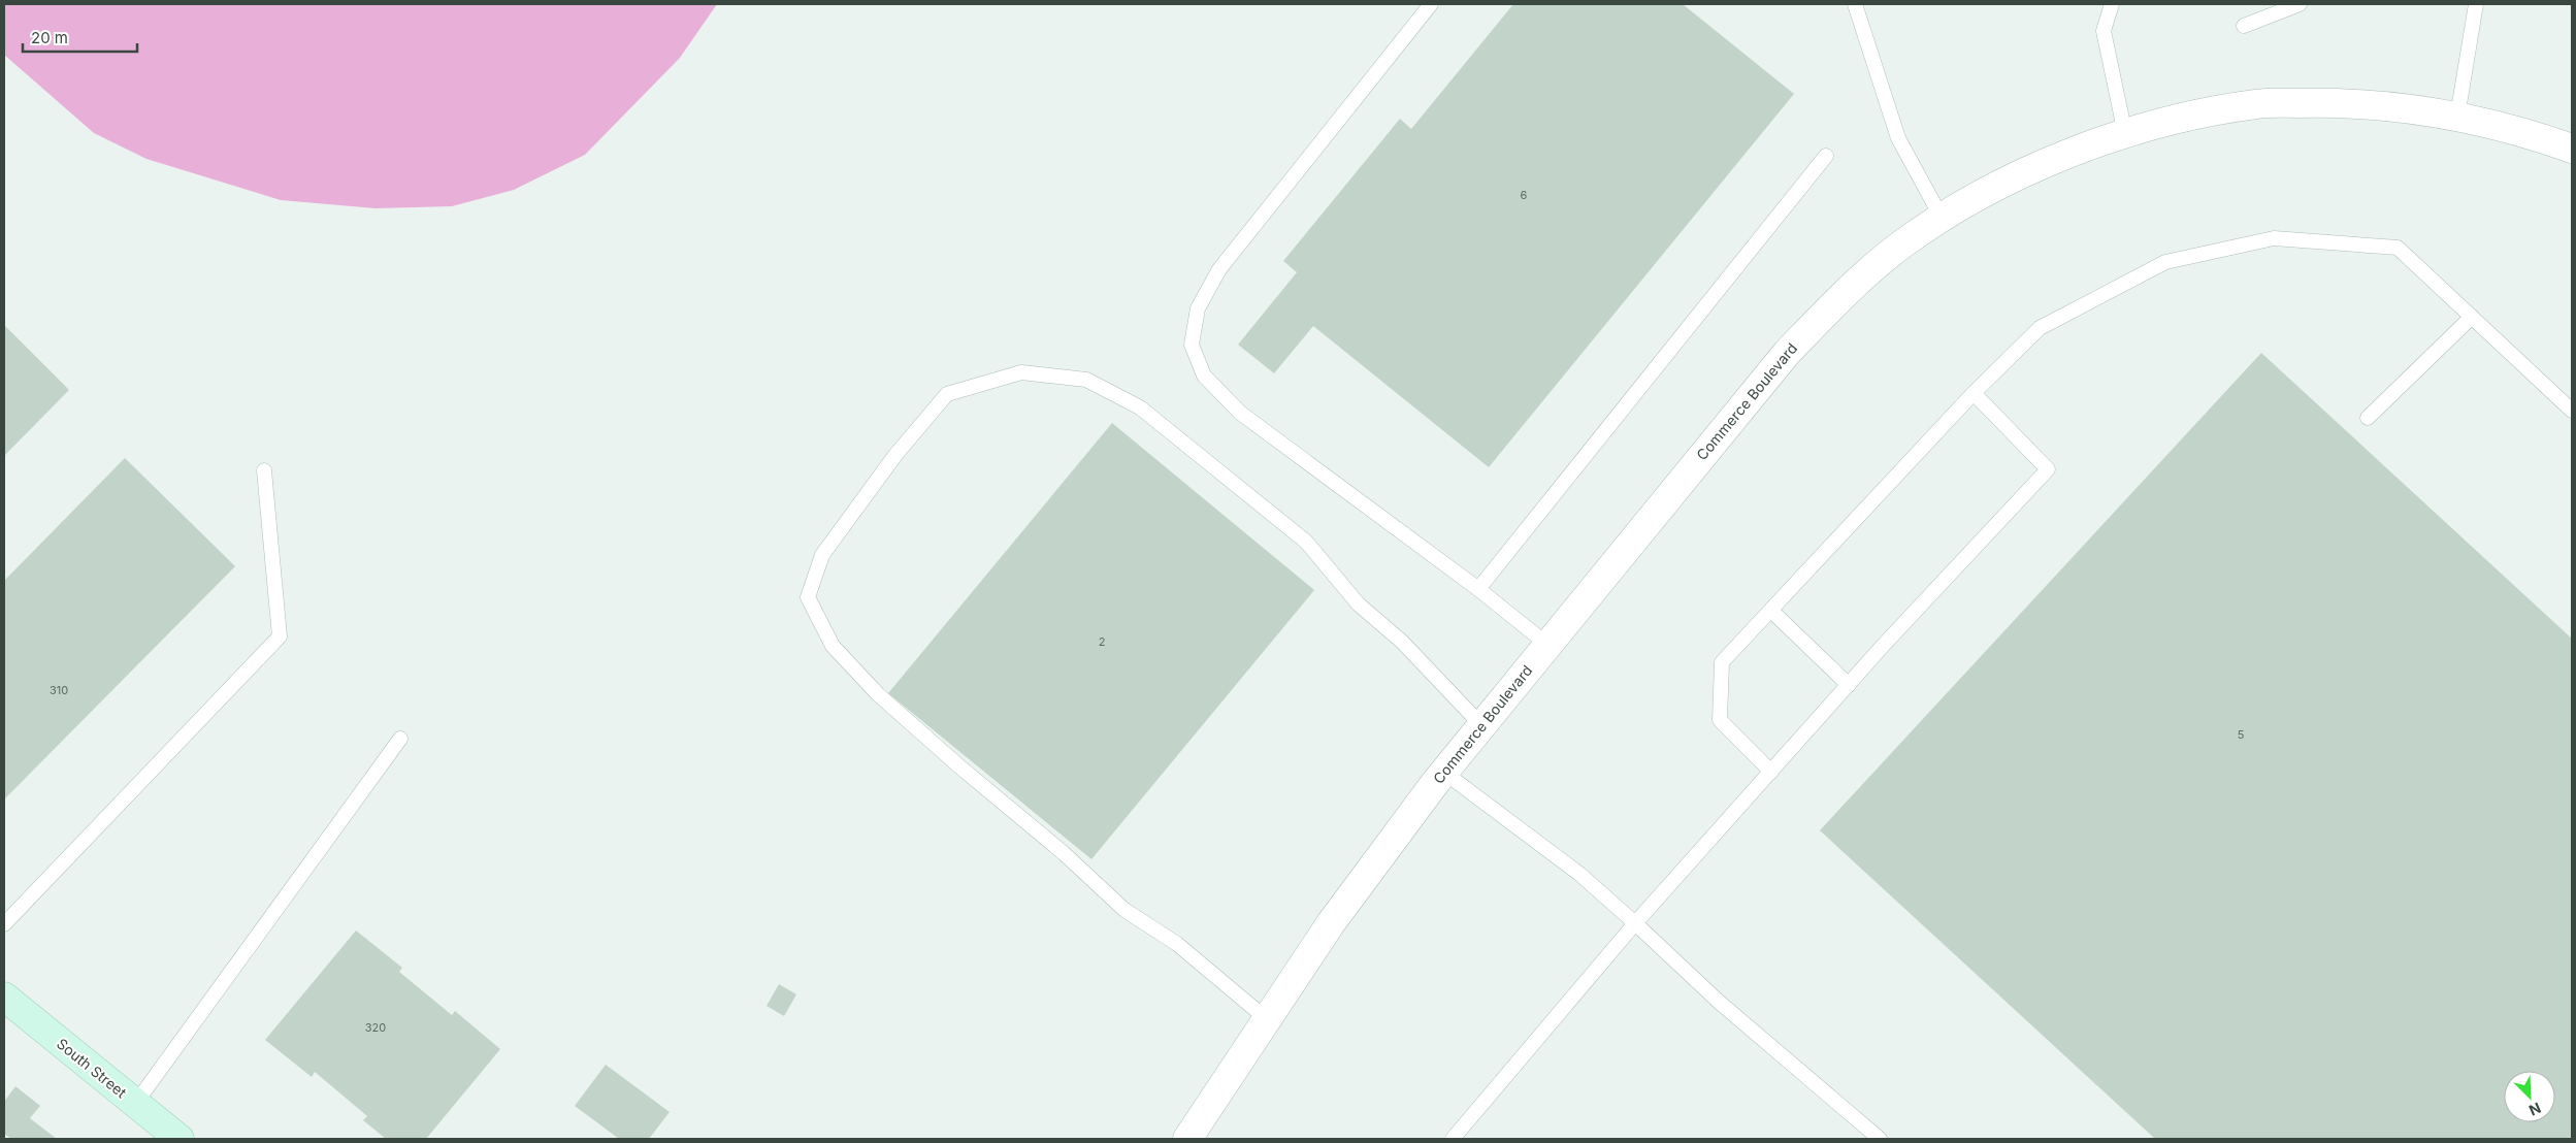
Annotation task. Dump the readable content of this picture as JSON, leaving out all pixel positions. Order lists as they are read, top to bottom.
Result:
{
  "streets": {
    "main road": ["South Street"],
    "street": ["Commerce Boulevard"]
  },
  "house_numbers": [
    "6",
    "2",
    "310",
    "5",
    "320"
  ],
  "scale_bar": "20 m",
  "north": "bottom right"
}
